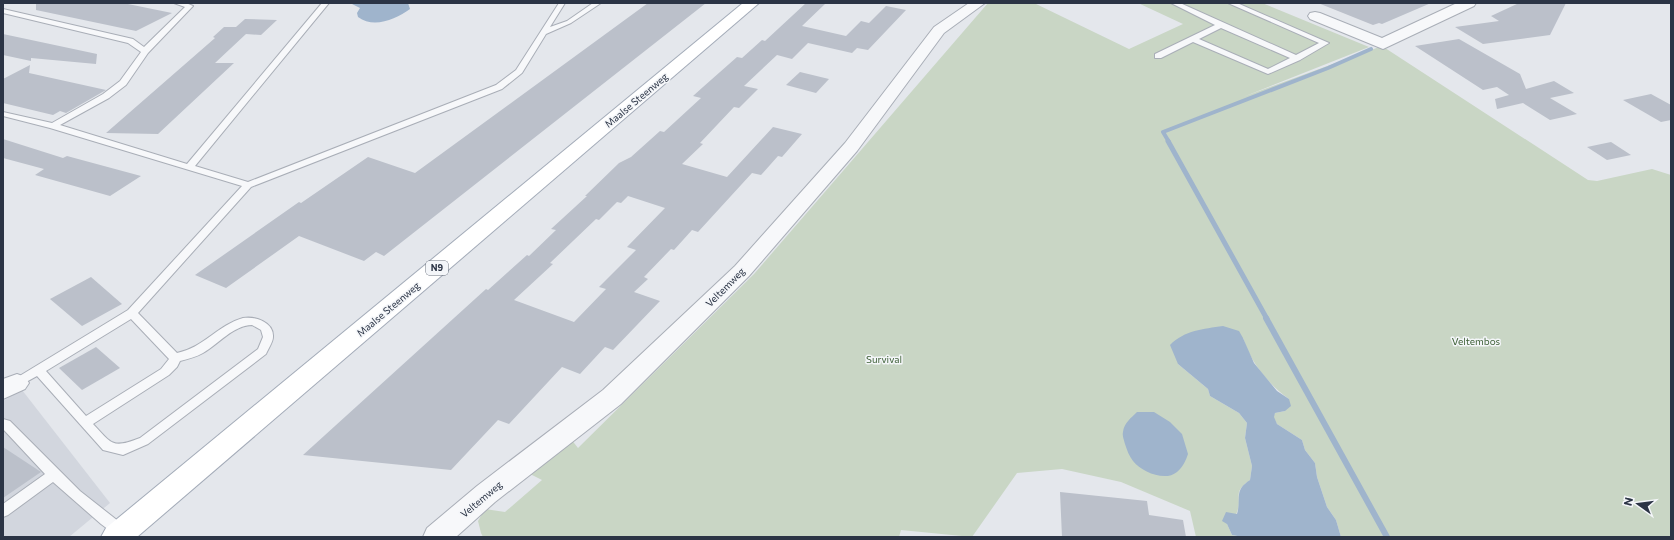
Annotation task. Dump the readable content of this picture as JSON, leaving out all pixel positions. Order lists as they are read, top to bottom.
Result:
{
  "streets": {
    "main road": ["Maalse Steenweg", "N9"],
    "street": ["Veltemweg"]
  },
  "parks": ["Veltembos", "Survival"],
  "north": "left"
}
